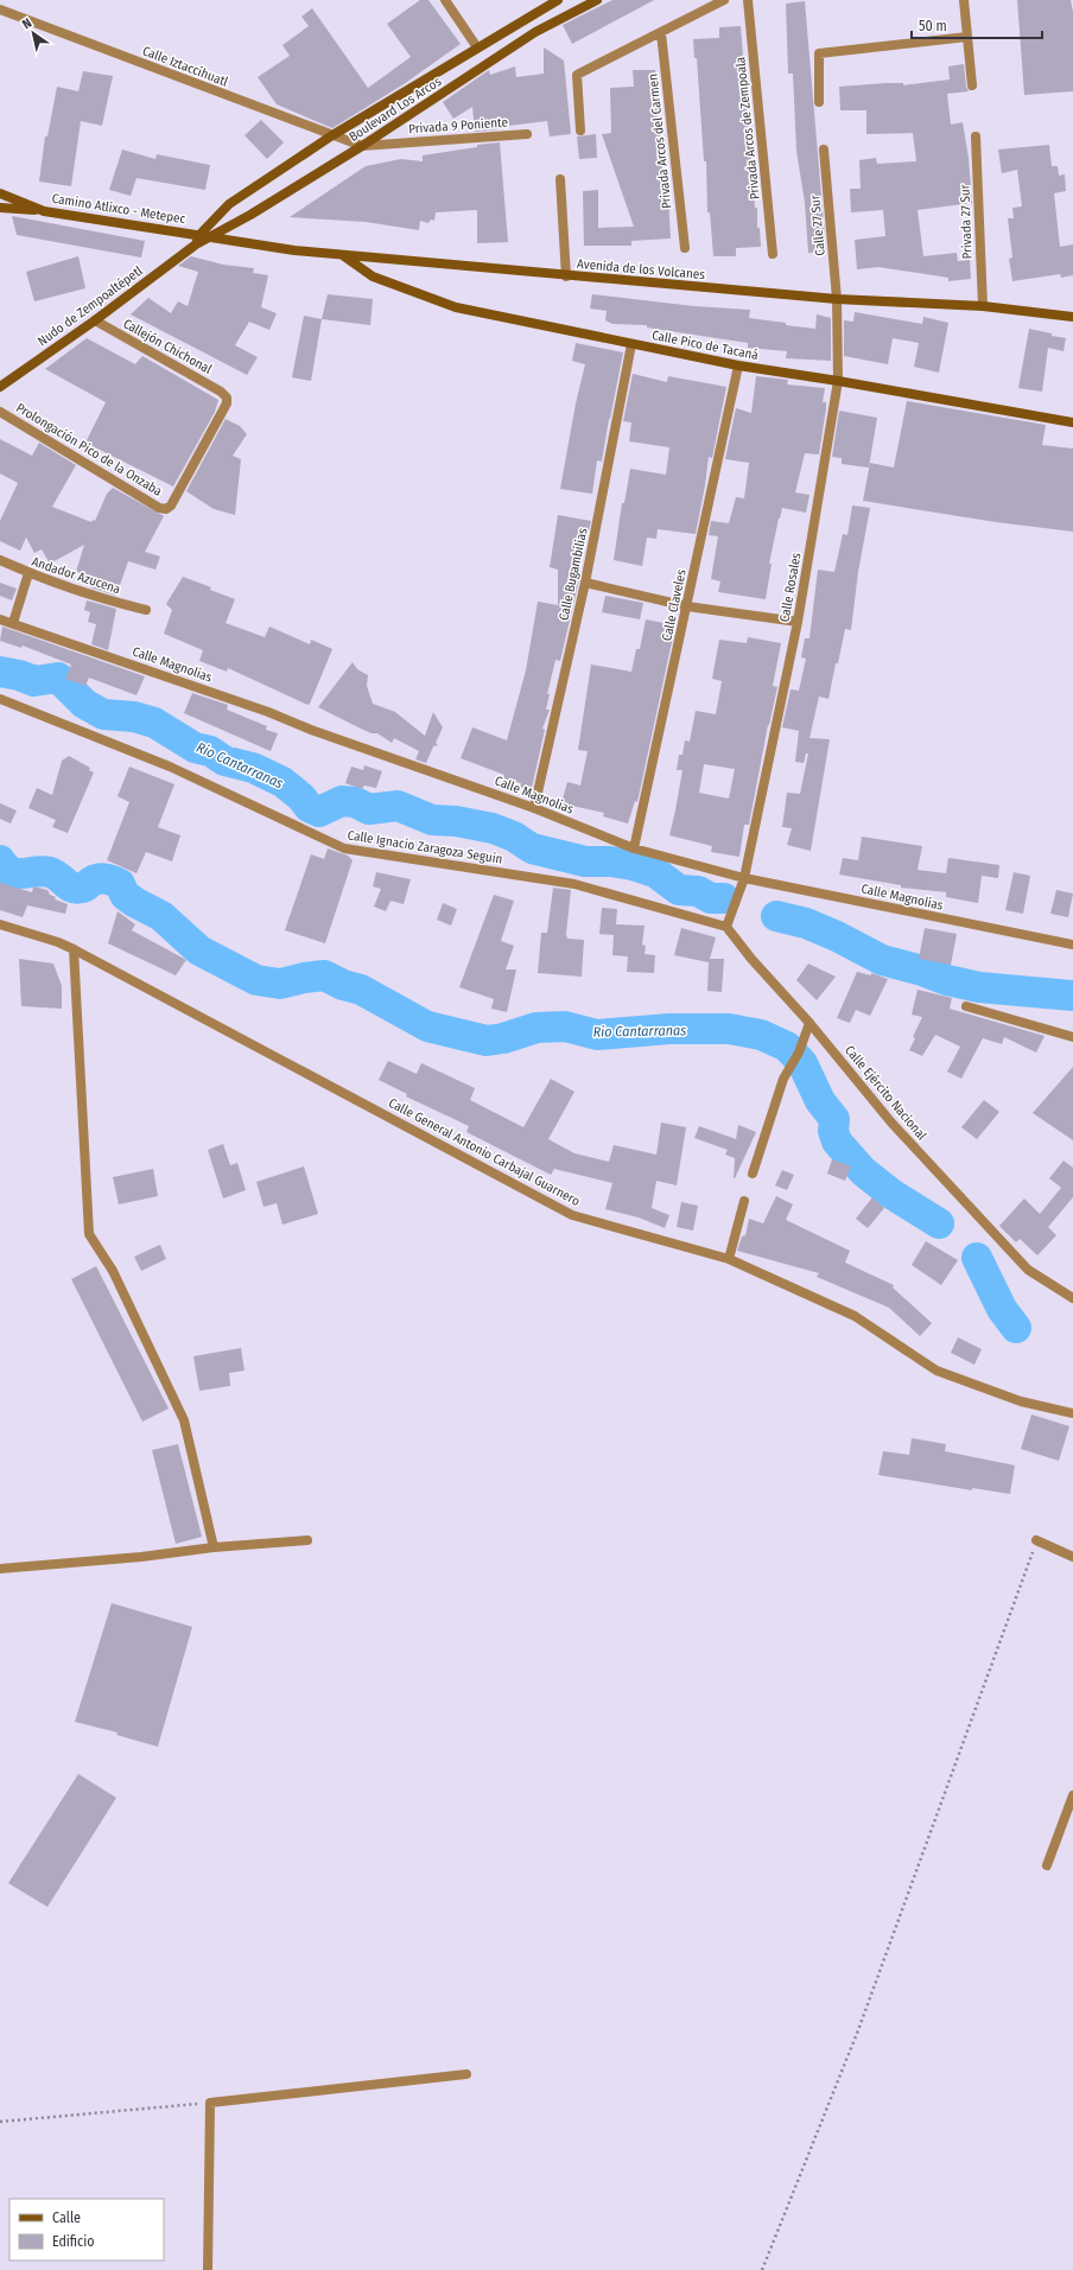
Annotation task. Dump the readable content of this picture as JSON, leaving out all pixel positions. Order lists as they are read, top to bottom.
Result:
{
  "streets": {
    "street": [
      "Calle Iztaccíhuatl",
      "Boulevard Los Arcos",
      "Privada 9 Poniente",
      "Privada Arcos de Zempoala",
      "Privada Arcos del Carmen",
      "Camino Atlixco - Metepec",
      "Privada 27 Sur",
      "Calle 27 Sur",
      "Avenida de los Volcanes",
      "Nudo de Zempoaltépetl",
      "Calle Pico de Tacaná",
      "Callejón Chichonal",
      "Prolongación Pico de la Onzaba",
      "Calle Bugambilias",
      "Andador Azucena",
      "Calle Rosales",
      "Calle Claveles",
      "Calle Magnolias",
      "Calle Ignacio Zaragoza Seguin",
      "Calle Ejército Nacional",
      "Calle General Antonio Carbajal Guarnero"
    ]
  },
  "crossings": [
    ["Calle Iztaccíhuatl", "Boulevard Los Arcos"],
    ["Calle Iztaccíhuatl", "Privada 9 Poniente"],
    ["Boulevard Los Arcos", "Privada 9 Poniente"],
    ["Boulevard Los Arcos", "Camino Atlixco - Metepec"],
    ["Boulevard Los Arcos", "Avenida de los Volcanes"],
    ["Boulevard Los Arcos", "Nudo de Zempoaltépetl"],
    ["Camino Atlixco - Metepec", "Avenida de los Volcanes"],
    ["Camino Atlixco - Metepec", "Nudo de Zempoaltépetl"],
    ["Privada 27 Sur", "Avenida de los Volcanes"],
    ["Calle 27 Sur", "Avenida de los Volcanes"],
    ["Calle 27 Sur", "Calle Rosales"],
    ["Avenida de los Volcanes", "Nudo de Zempoaltépetl"],
    ["Avenida de los Volcanes", "Calle Pico de Tacaná"],
    ["Avenida de los Volcanes", "Calle Rosales"],
    ["Nudo de Zempoaltépetl", "Callejón Chichonal"],
    ["Calle Pico de Tacaná", "Calle Bugambilias"],
    ["Calle Pico de Tacaná", "Calle Rosales"],
    ["Calle Pico de Tacaná", "Calle Claveles"],
    ["Callejón Chichonal", "Prolongación Pico de la Onzaba"],
    ["Calle Bugambilias", "Calle Magnolias"],
    ["Calle Rosales", "Calle Magnolias"],
    ["Calle Claveles", "Calle Magnolias"],
    ["Calle Ignacio Zaragoza Seguin", "Calle Ejército Nacional"]
  ],
  "water": ["Rio Cantarranas"],
  "legend": ["Calle", "Edificio"],
  "scale_bar": "50 m",
  "north": "top left"
}
